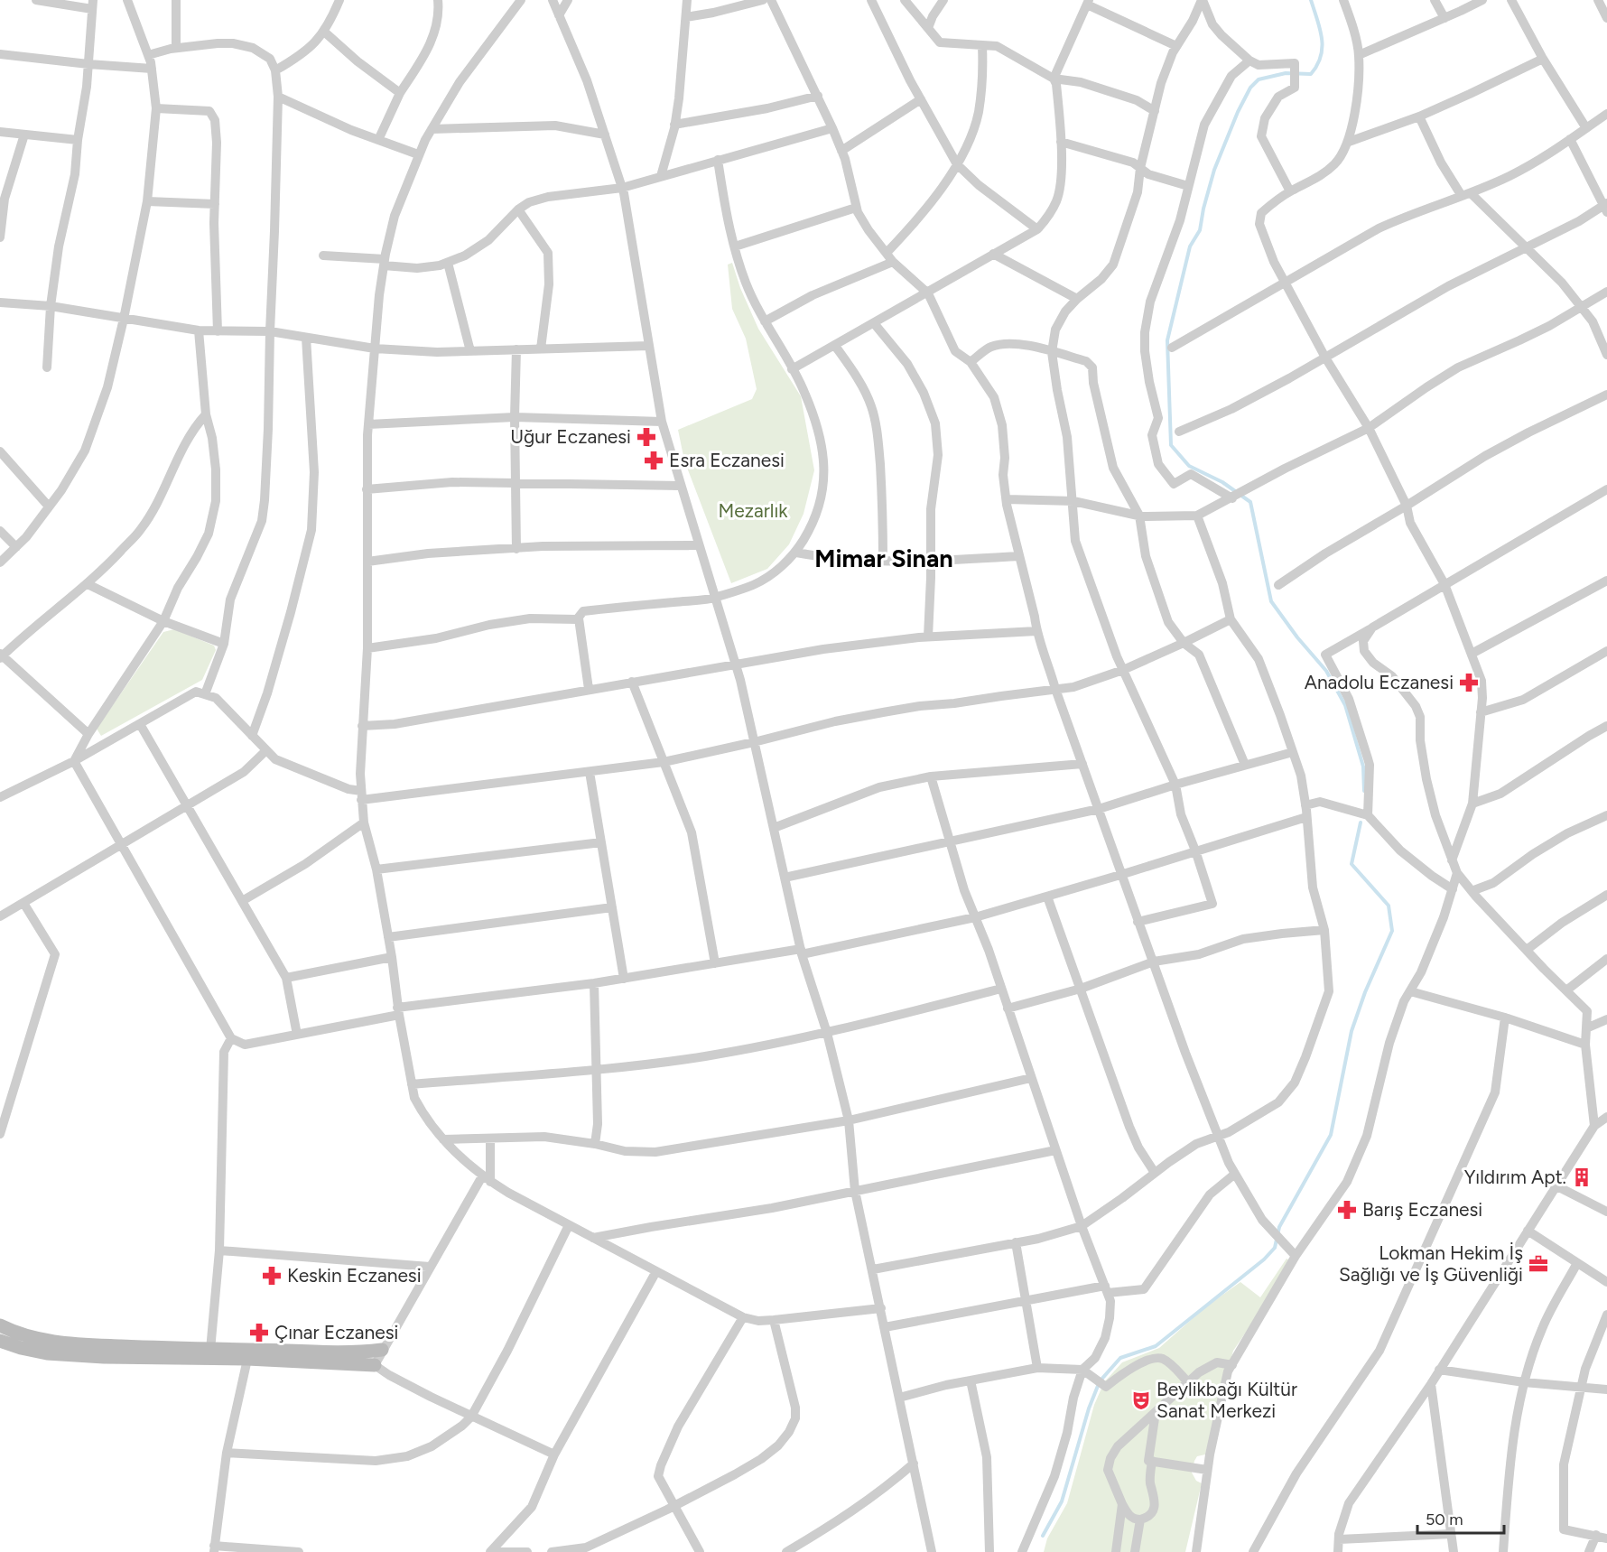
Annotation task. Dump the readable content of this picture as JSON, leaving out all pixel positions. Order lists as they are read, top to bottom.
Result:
{
  "districts": ["Mimar Sinan"],
  "parks": ["Mezarlık"],
  "places": {
    "pharmacy": [
      "Uğur Eczanesi",
      "Esra Eczanesi",
      "Anadolu Eczanesi",
      "Barış Eczanesi",
      "Keskin Eczanesi",
      "Çınar Eczanesi"
    ],
    "building": ["Yıldırım Apt."],
    "office": ["Lokman Hekim İş Sağlığı ve İş Güvenliği"],
    "theatre": ["Beylikbağı Kültür Sanat Merkezi"]
  },
  "scale_bar": "50 m"
}
